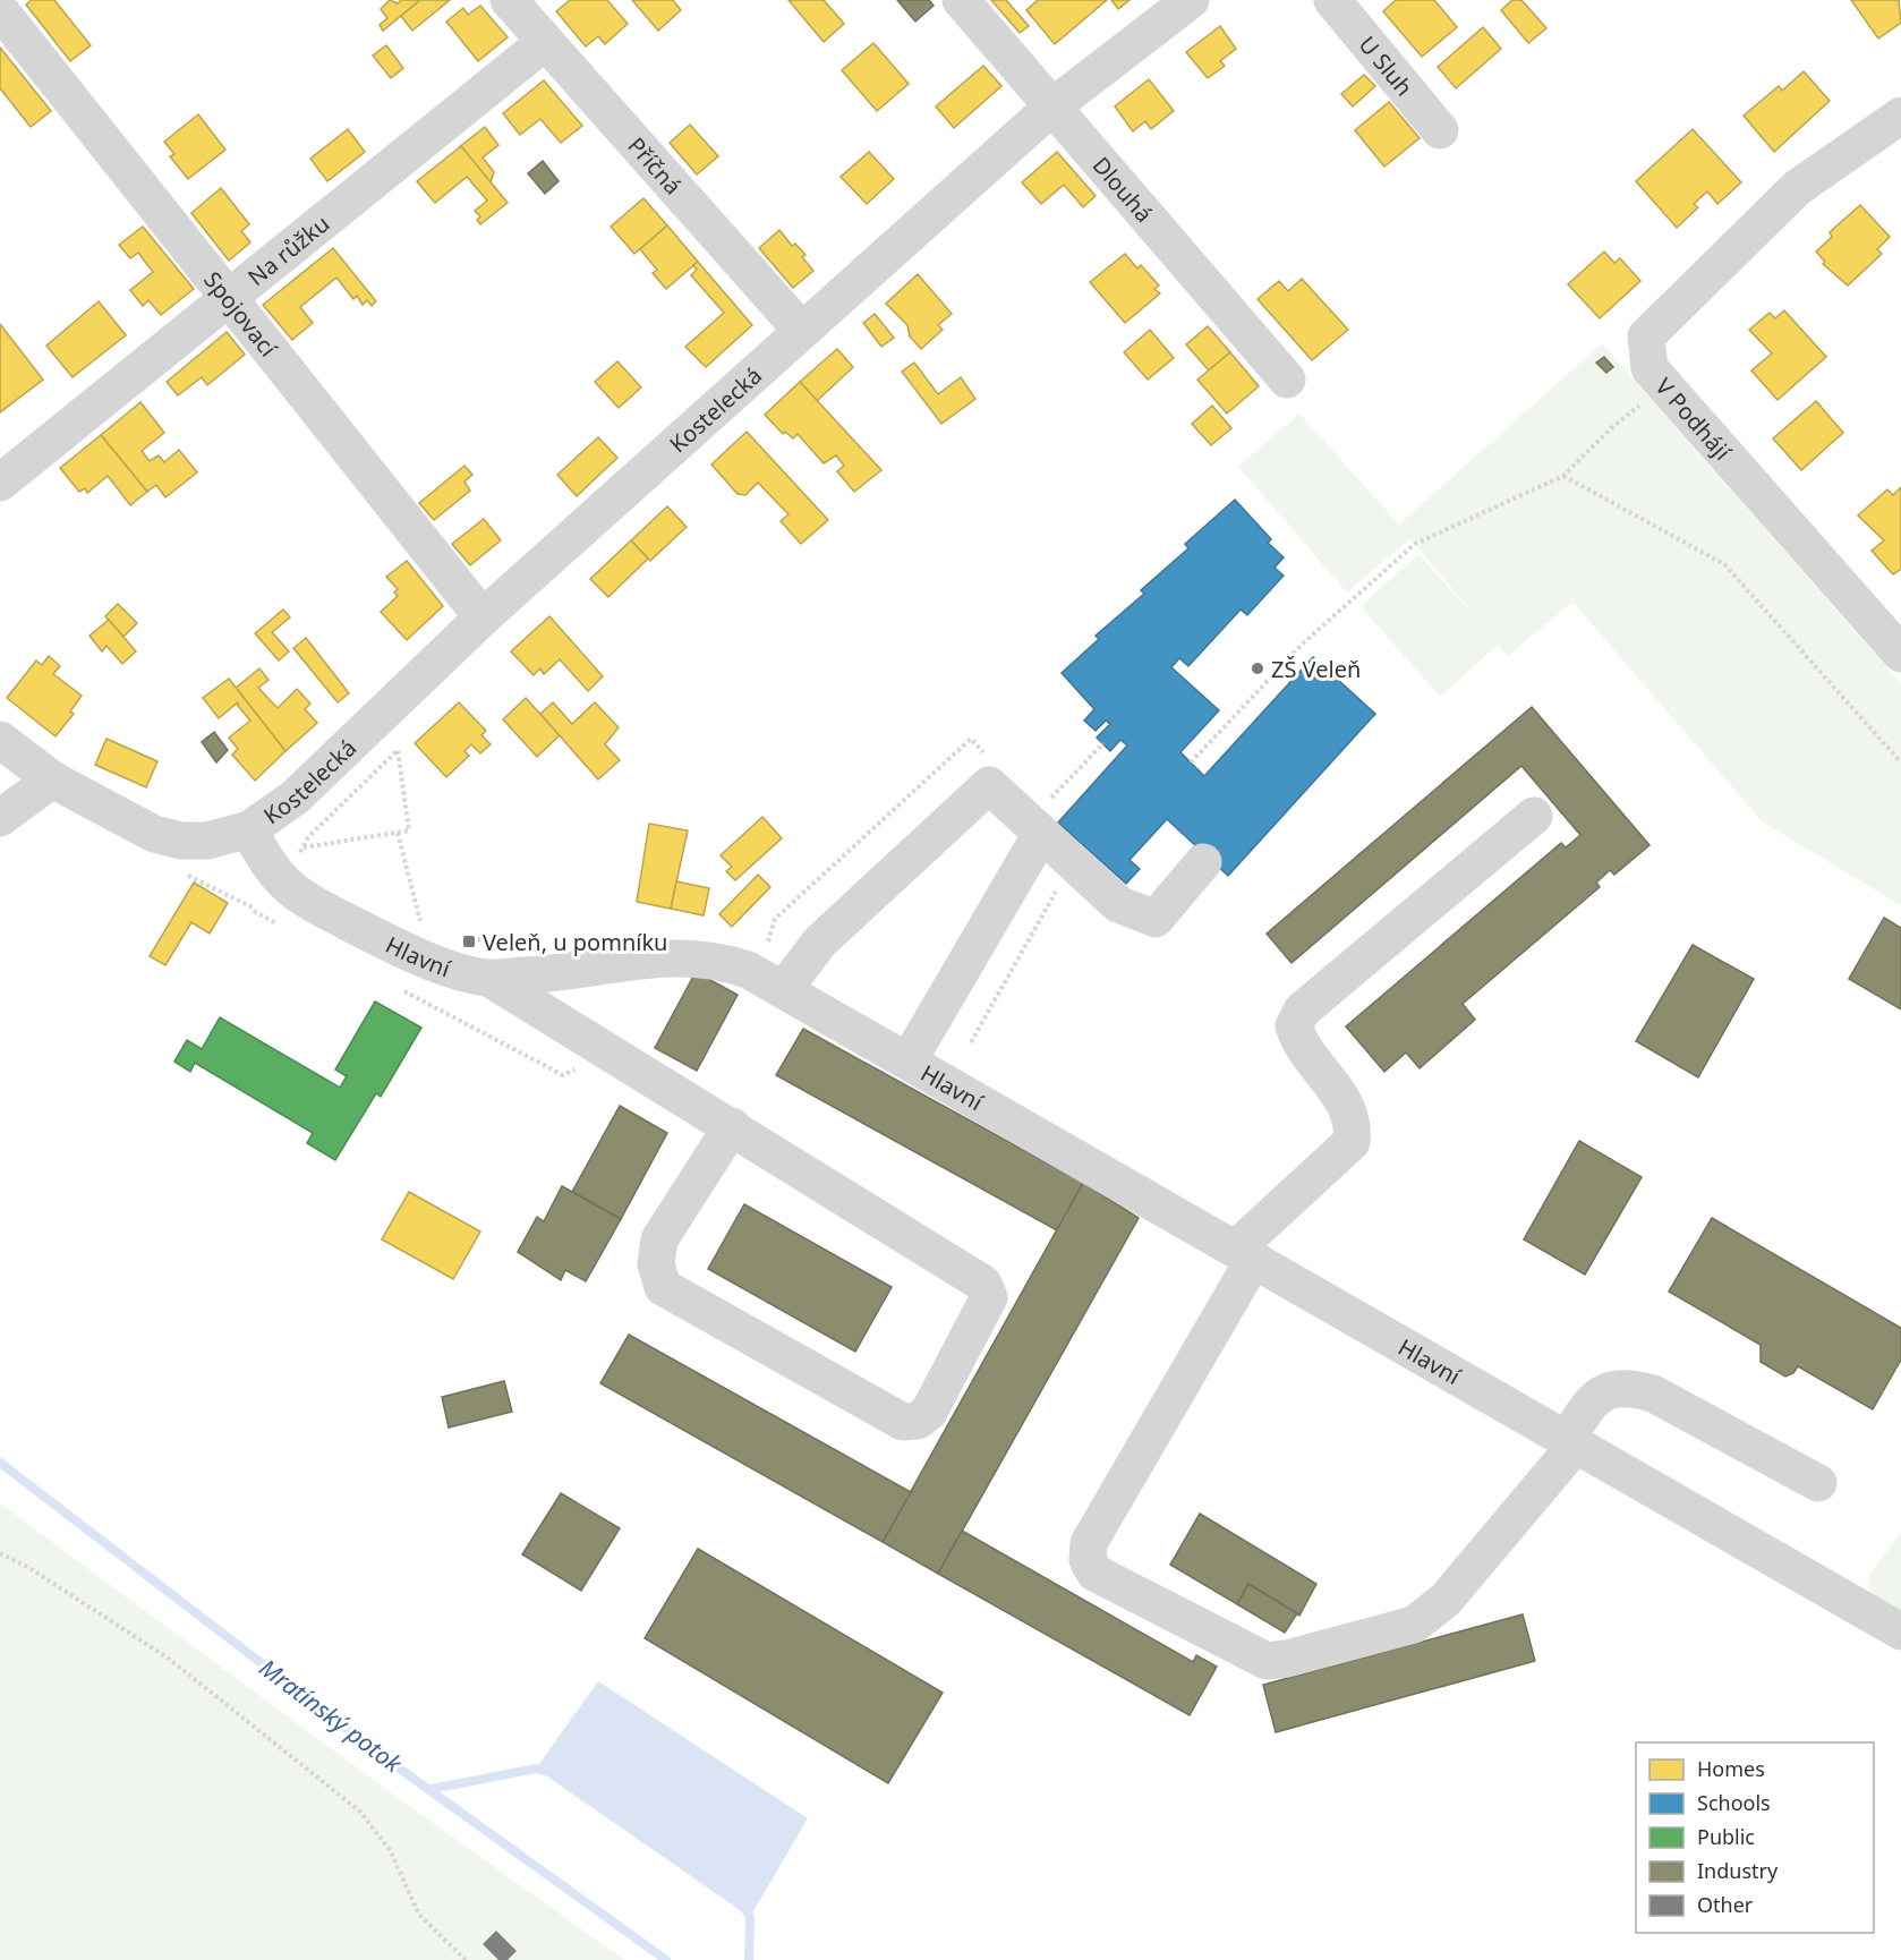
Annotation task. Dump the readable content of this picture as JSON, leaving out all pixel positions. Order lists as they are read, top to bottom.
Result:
{
  "streets": {
    "street": [
      "U Sluh",
      "Příčná",
      "Dlouhá",
      "Na růžku",
      "Spojovací",
      "Kostelecká",
      "V Podhájí",
      "Hlavní"
    ]
  },
  "crossings": [
    ["Příčná", "Na růžku"],
    ["Příčná", "Kostelecká"],
    ["Dlouhá", "Kostelecká"],
    ["Na růžku", "Spojovací"],
    ["Spojovací", "Kostelecká"],
    ["Kostelecká", "Hlavní"]
  ],
  "water": ["Mratínský potok"],
  "places": {
    "other": ["ZŠ Veleň"],
    "transit": ["Veleň, u pomníku"]
  },
  "legend": [
    "Homes",
    "Schools",
    "Public",
    "Industry",
    "Other"
  ]
}
